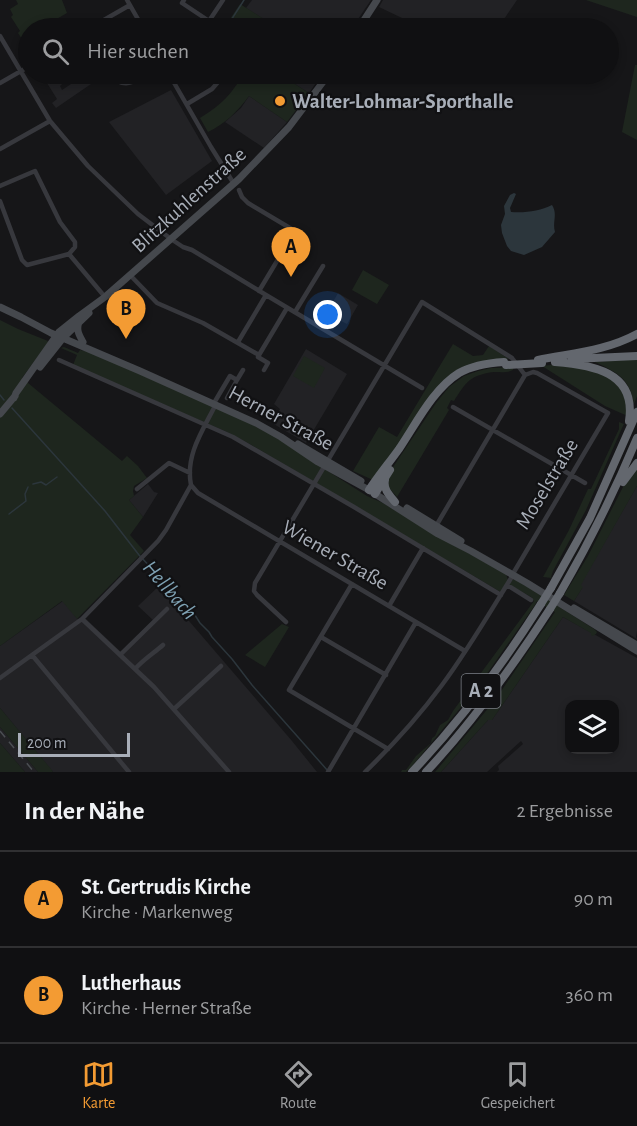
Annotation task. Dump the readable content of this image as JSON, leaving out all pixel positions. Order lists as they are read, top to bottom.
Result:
{
  "streets": {
    "highway": ["A 2"],
    "main road": ["Blitzkuhlenstraße", "Herner Straße"],
    "street": ["Moselstraße", "Wiener Straße"]
  },
  "crossings": [
    ["Blitzkuhlenstraße", "Herner Straße"],
    ["Herner Straße", "Moselstraße"],
    ["Moselstraße", "Wiener Straße"]
  ],
  "water": ["Hellbach"],
  "places": ["Walter-Lohmar-Sporthalle"],
  "scale_bar": "200 m",
  "page": {
    "search": "Hier suchen",
    "pins": ["A", "B"],
    "scale": "200 m",
    "heading": ["In der Nähe", "2 Ergebnisse"],
    "list": [
      {
        "mark": "A",
        "name": "St. Gertrudis Kirche",
        "note": "Kirche · Markenweg",
        "value": "90 m"
      },
      {
        "mark": "B",
        "name": "Lutherhaus",
        "note": "Kirche · Herner Straße",
        "value": "360 m"
      }
    ],
    "nav": ["Karte", "Route", "Gespeichert"]
  }
}
